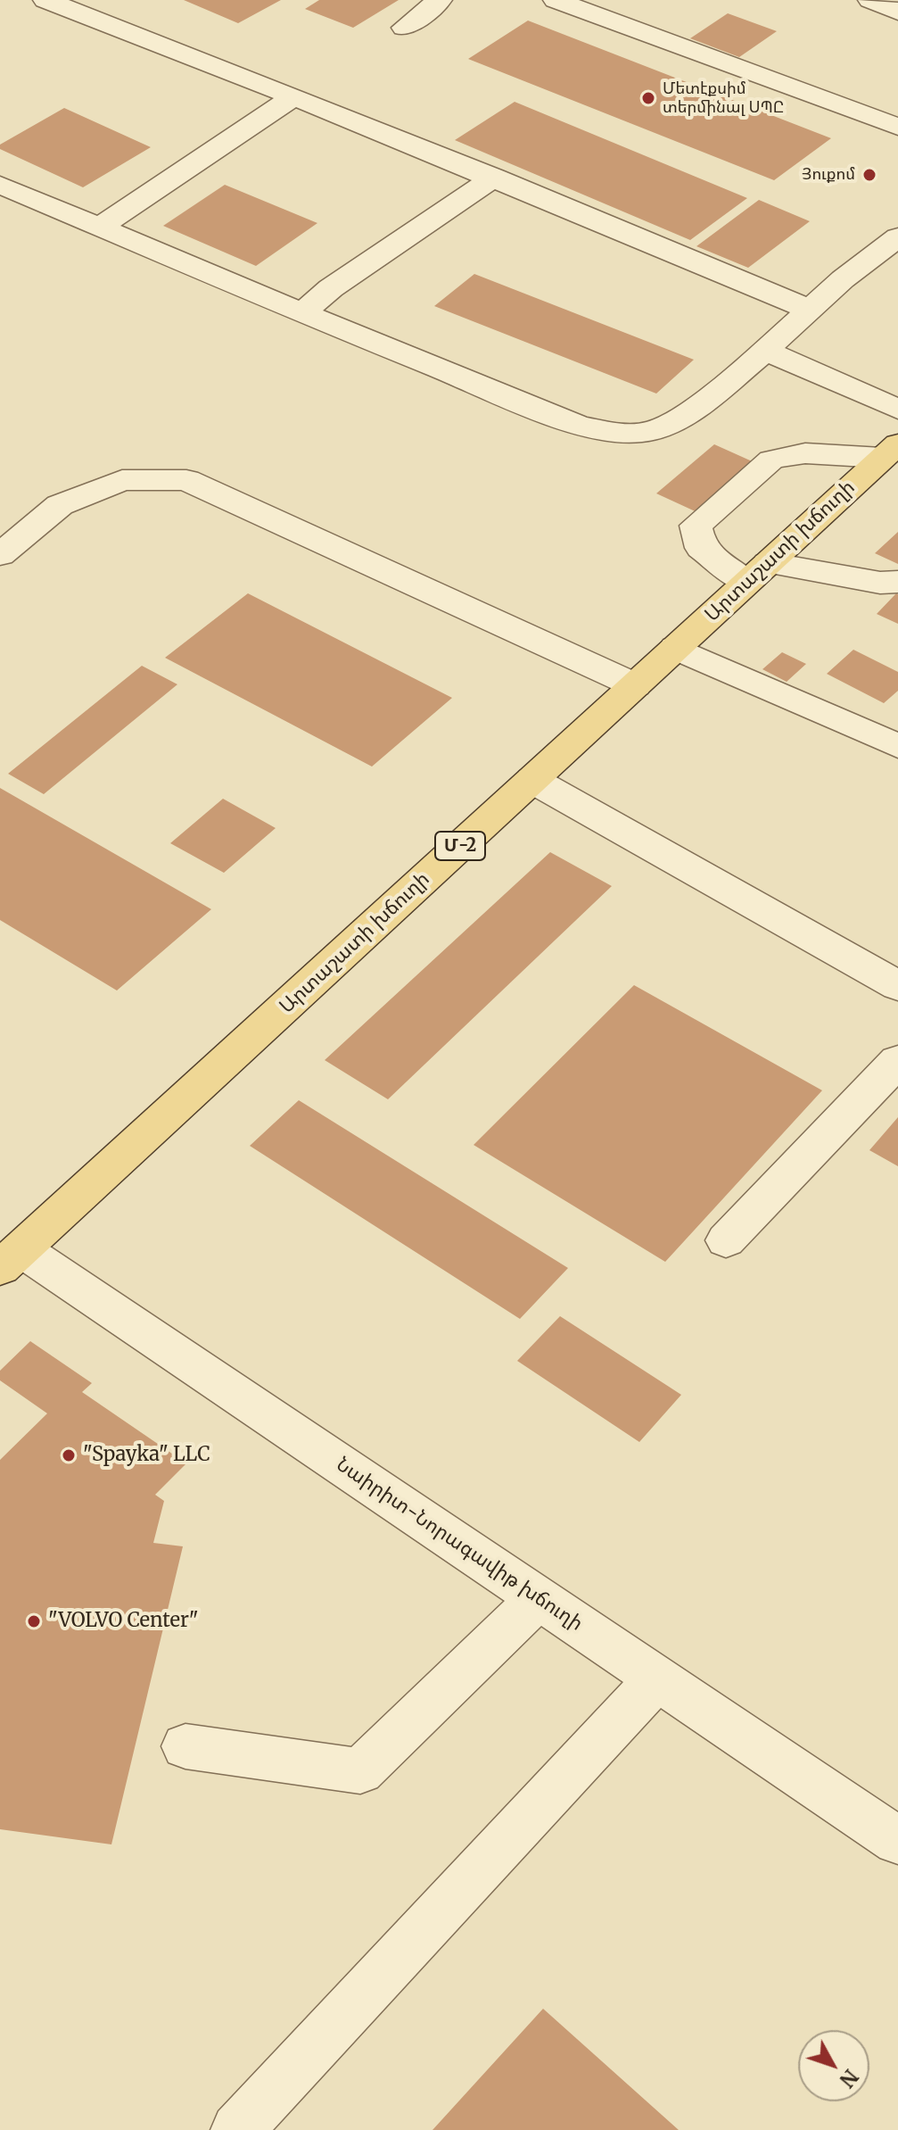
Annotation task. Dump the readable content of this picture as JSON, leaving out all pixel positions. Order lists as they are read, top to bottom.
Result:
{
  "streets": {
    "main road": ["Արտաշատի խճուղի", "Մ-2"],
    "street": ["Նաիրիտ-Նորագավիթ խճուղի"]
  },
  "crossings": [
    ["Արտաշատի խճուղի", "Նաիրիտ-Նորագավիթ խճուղի"]
  ],
  "places": [
    "Մետէքսիմ տերմինալ ՍՊԸ",
    "Յուքոմ",
    "\"Spayka\" LLC",
    "\"VOLVO Center\""
  ],
  "north": "bottom right"
}
